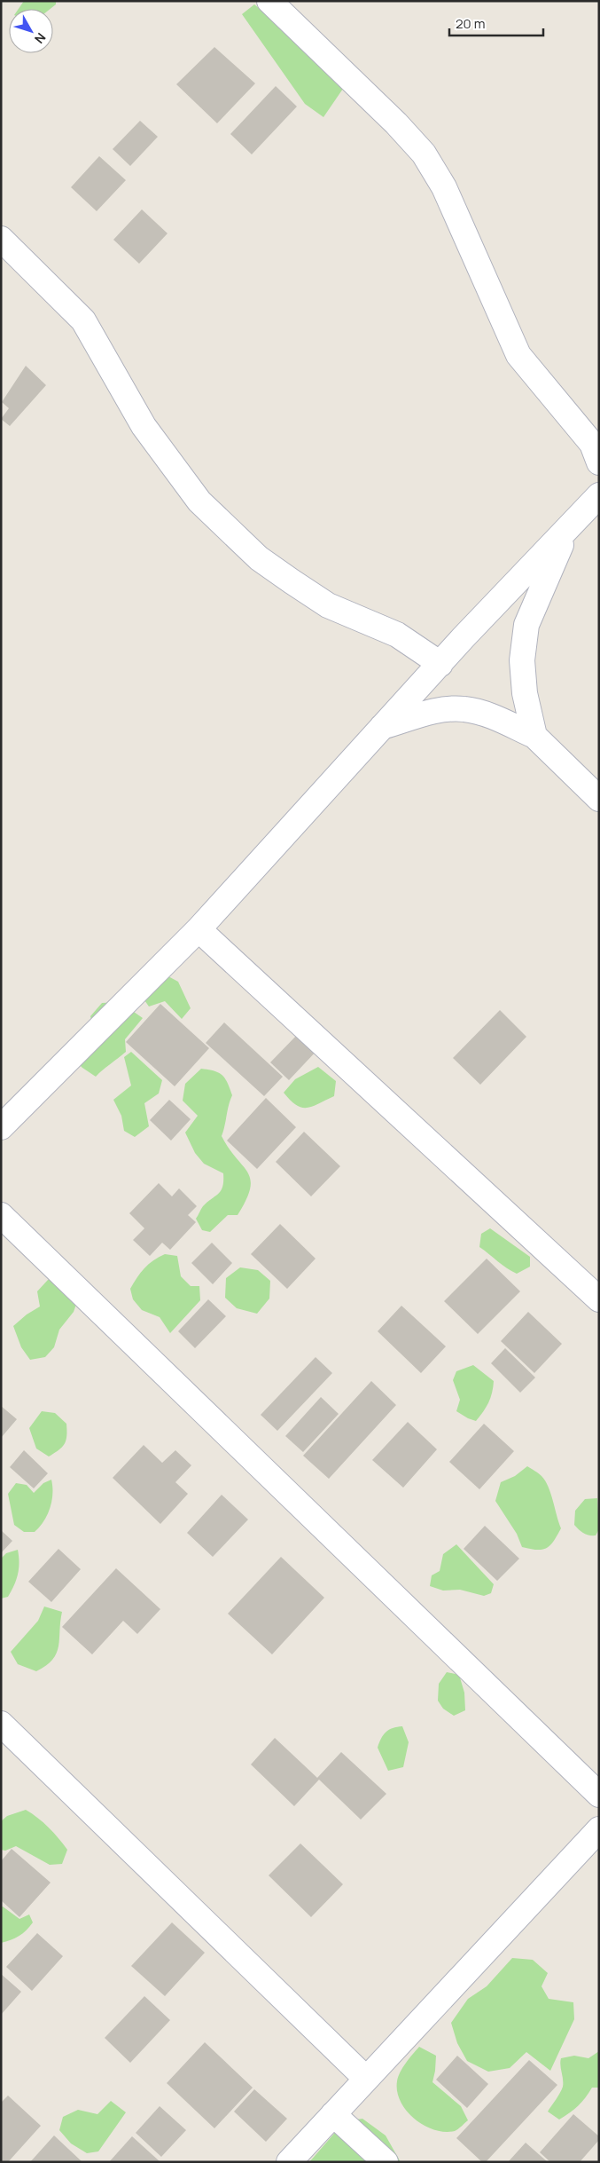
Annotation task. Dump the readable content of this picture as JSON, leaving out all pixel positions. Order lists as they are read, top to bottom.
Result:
{
  "scale_bar": "20 m",
  "north": "bottom right"
}
